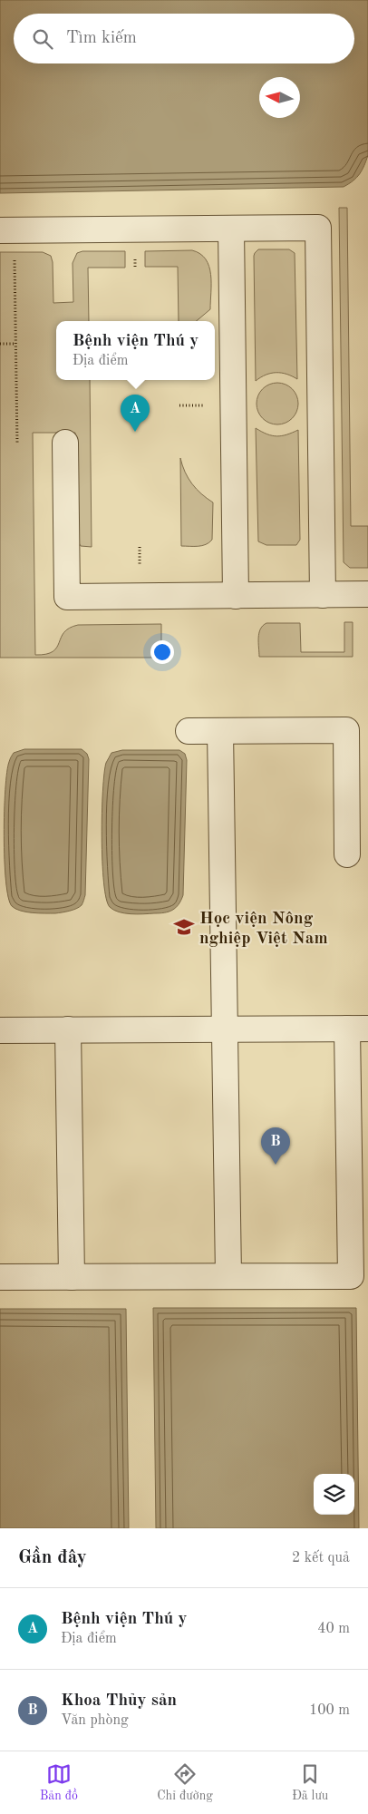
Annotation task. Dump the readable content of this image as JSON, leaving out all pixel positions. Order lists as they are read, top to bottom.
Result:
{
  "places": {
    "school or university": ["Học viện Nông nghiệp Việt Nam"]
  },
  "north": "left",
  "page": {
    "search": "Tìm kiếm",
    "popup": ["Bệnh viện Thú y", "Địa điểm"],
    "pins": ["A", "B"],
    "heading": ["Gần đây", "2 kết quả"],
    "list": [
      {
        "mark": "A",
        "name": "Bệnh viện Thú y",
        "note": "Địa điểm",
        "value": "40 m"
      },
      {
        "mark": "B",
        "name": "Khoa Thủy sản",
        "note": "Văn phòng",
        "value": "100 m"
      }
    ],
    "nav": ["Bản đồ", "Chỉ đường", "Đã lưu"]
  }
}
